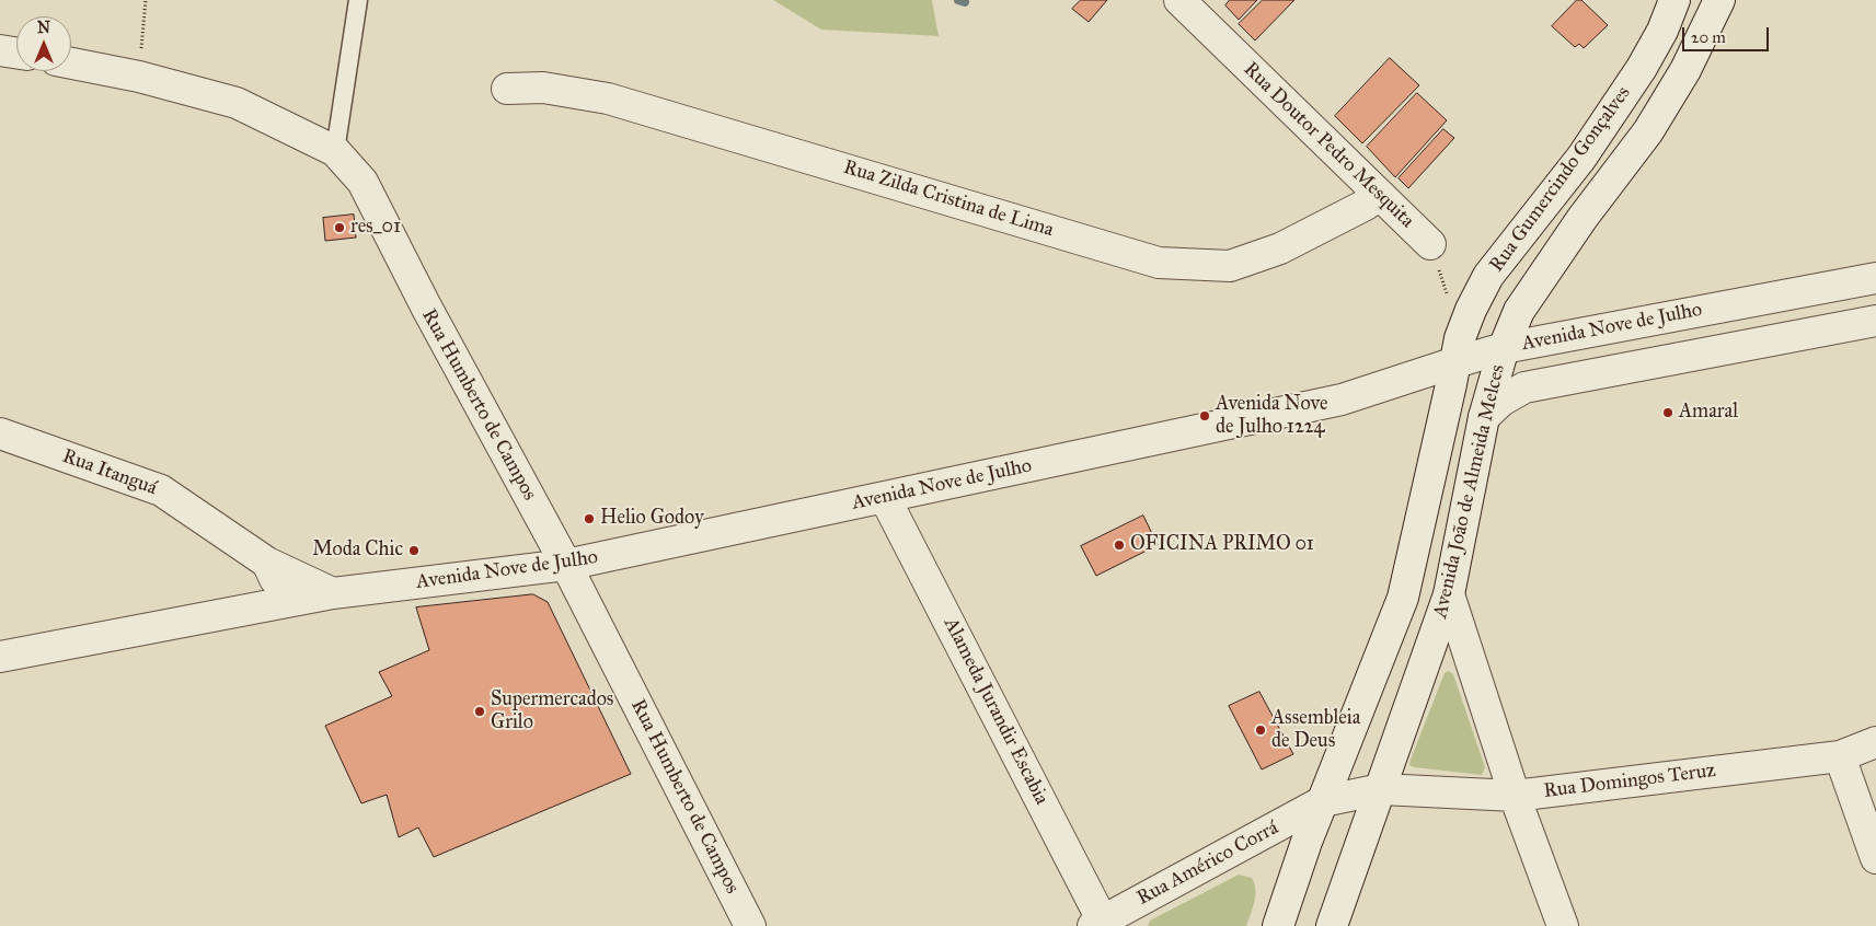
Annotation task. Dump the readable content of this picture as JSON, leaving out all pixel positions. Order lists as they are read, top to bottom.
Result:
{
  "streets": {
    "street": [
      "Rua Doutor Pedro Mesquita",
      "Rua Gumercindo Gonçalves",
      "Rua Zilda Cristina de Lima",
      "Avenida Nove de Julho",
      "Rua Humberto de Campos",
      "Rua Itanguá",
      "Avenida João de Almeida Melces",
      "Alameda Jurandir Escabia",
      "Rua Domingos Teruz",
      "Rua Américo Corrá"
    ]
  },
  "crossings": [
    ["Rua Doutor Pedro Mesquita", "Rua Zilda Cristina de Lima"],
    ["Rua Gumercindo Gonçalves", "Avenida Nove de Julho"],
    ["Rua Gumercindo Gonçalves", "Avenida João de Almeida Melces"],
    ["Avenida Nove de Julho", "Rua Humberto de Campos"],
    ["Avenida Nove de Julho", "Rua Itanguá"],
    ["Avenida Nove de Julho", "Avenida João de Almeida Melces"],
    ["Avenida Nove de Julho", "Alameda Jurandir Escabia"],
    ["Avenida João de Almeida Melces", "Rua Domingos Teruz"],
    ["Alameda Jurandir Escabia", "Rua Américo Corrá"]
  ],
  "places": [
    "res_01",
    "Amaral",
    "Avenida Nove de Julho 1224",
    "Helio Godoy",
    "OFICINA PRIMO 01",
    "Moda Chic",
    "Supermercados Grilo",
    "Assembleia de Deus"
  ],
  "scale_bar": "20 m",
  "north": "top"
}
